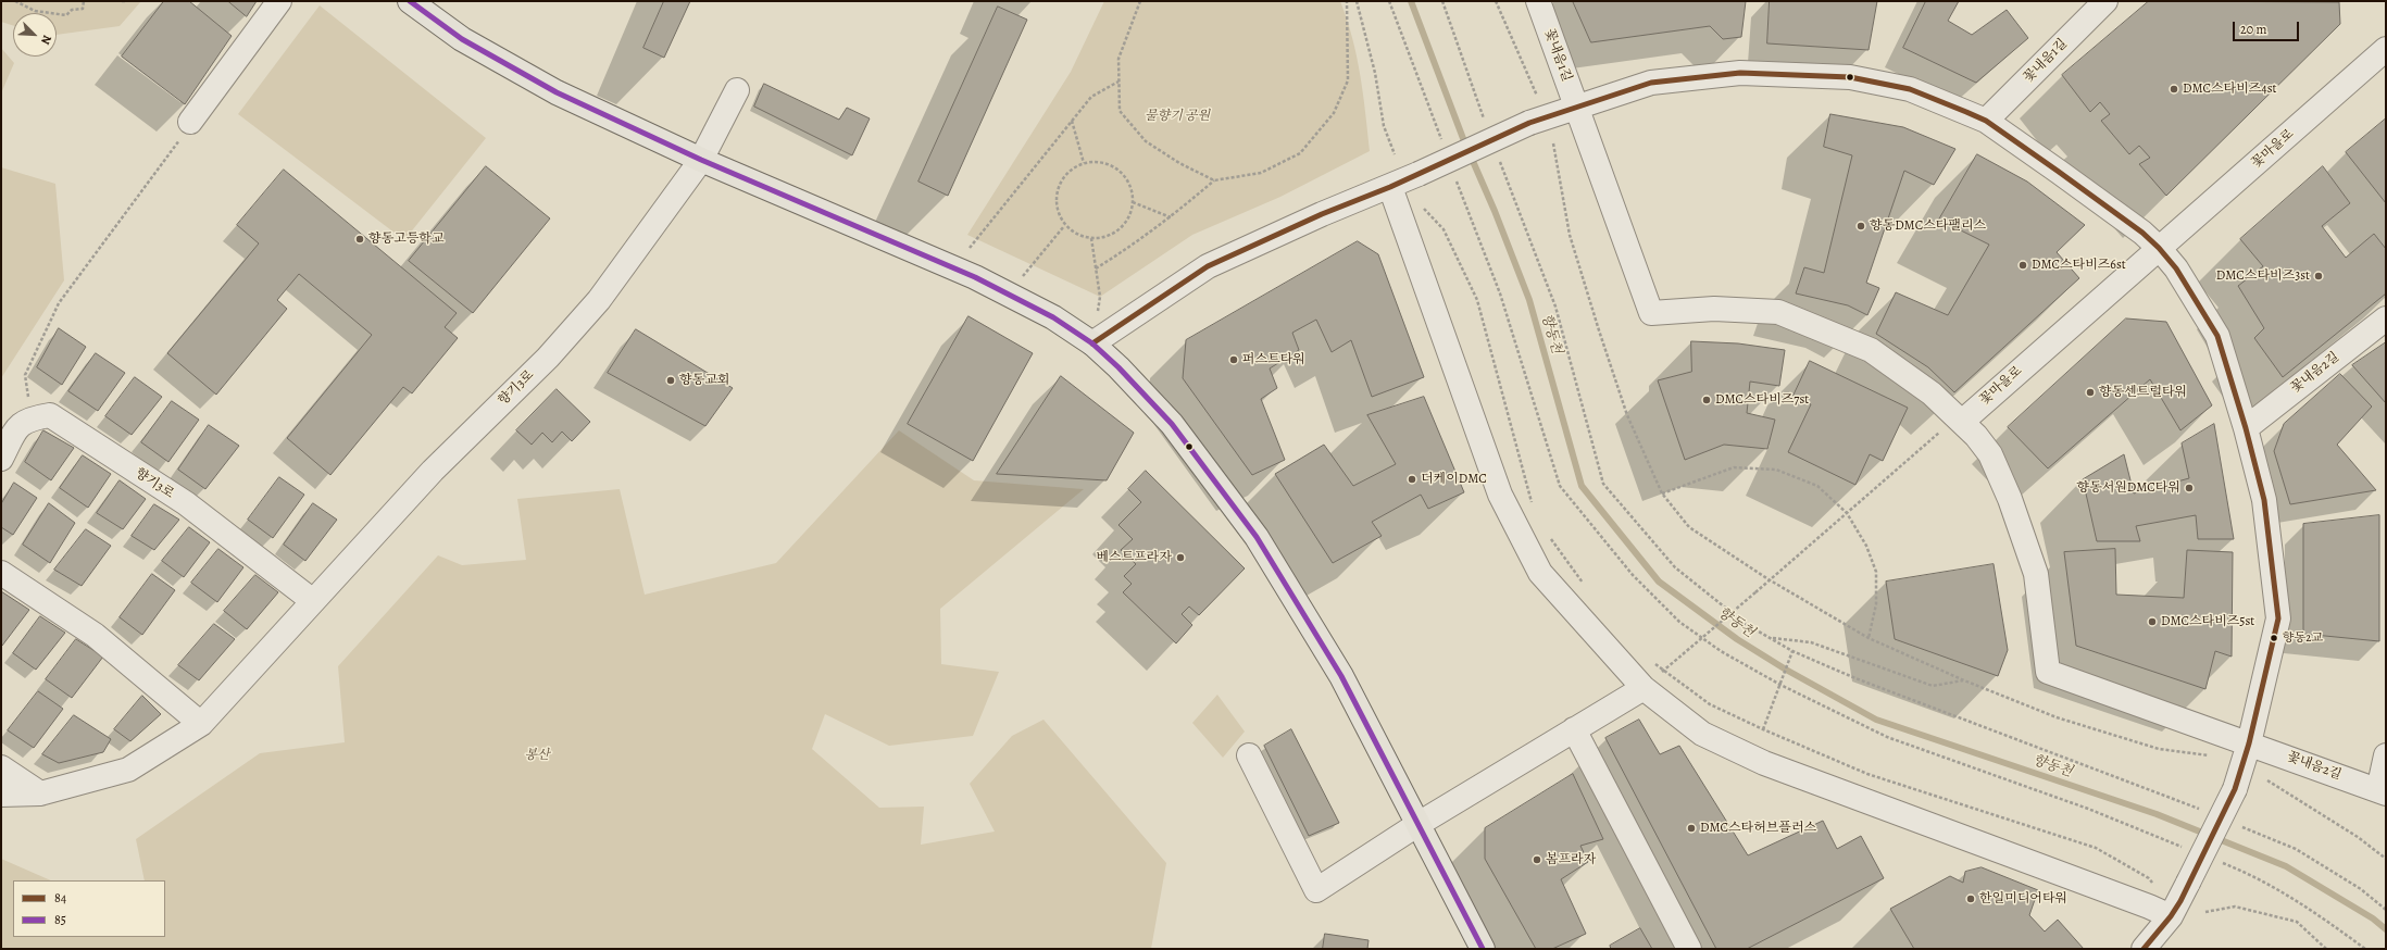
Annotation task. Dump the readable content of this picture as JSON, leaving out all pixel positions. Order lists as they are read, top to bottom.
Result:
{
  "streets": {
    "street": [
      "꽃내음1길",
      "꽃마을로",
      "꽃내음2길",
      "향기3로"
    ]
  },
  "crossings": [
    ["꽃내음1길", "꽃마을로"],
    ["꽃내음1길", "꽃내음2길"],
    ["꽃마을로", "꽃내음2길"]
  ],
  "water": ["향동천"],
  "parks": ["물향기 공원", "봉산"],
  "places": [
    "DMC스타비즈4st",
    "향동DMC스타팰리스",
    "향동고등학교",
    "DMC스타비즈6st",
    "DMC스타비즈3st",
    "퍼스트타워",
    "향동교회",
    "향동센트럴타워",
    "DMC스타비즈7st",
    "더케이DMC",
    "향동서원DMC타워",
    "베스트프라자",
    "DMC스타비즈5st",
    "향동2교",
    "DMC스타허브플러스",
    "봄프라자",
    "한일미디어타워"
  ],
  "lines": ["transit line 85", "transit line 84"],
  "legend": ["84", "85"],
  "scale_bar": "20 m",
  "north": "bottom right"
}
